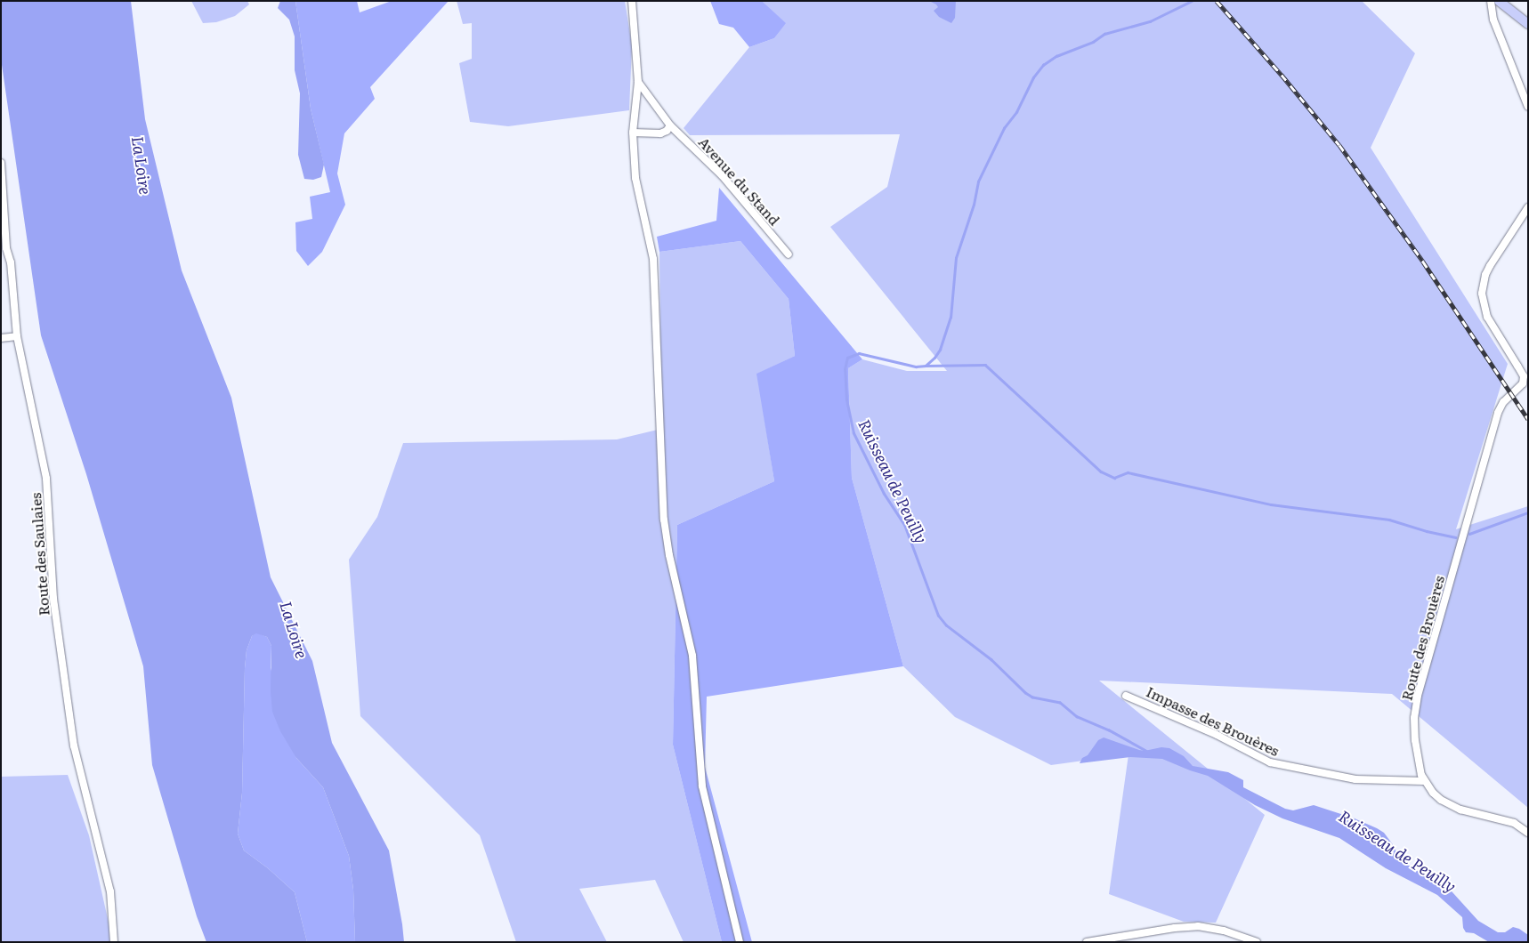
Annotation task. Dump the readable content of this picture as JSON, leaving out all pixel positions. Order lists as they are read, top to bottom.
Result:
{
  "streets": {
    "street": [
      "Avenue du Stand",
      "Route des Saulaies",
      "Route des Brouères",
      "Impasse des Brouères"
    ]
  },
  "crossings": [
    ["Route des Brouères", "Impasse des Brouères"]
  ],
  "water": ["La Loire", "Ruisseau de Peuilly"]
}
